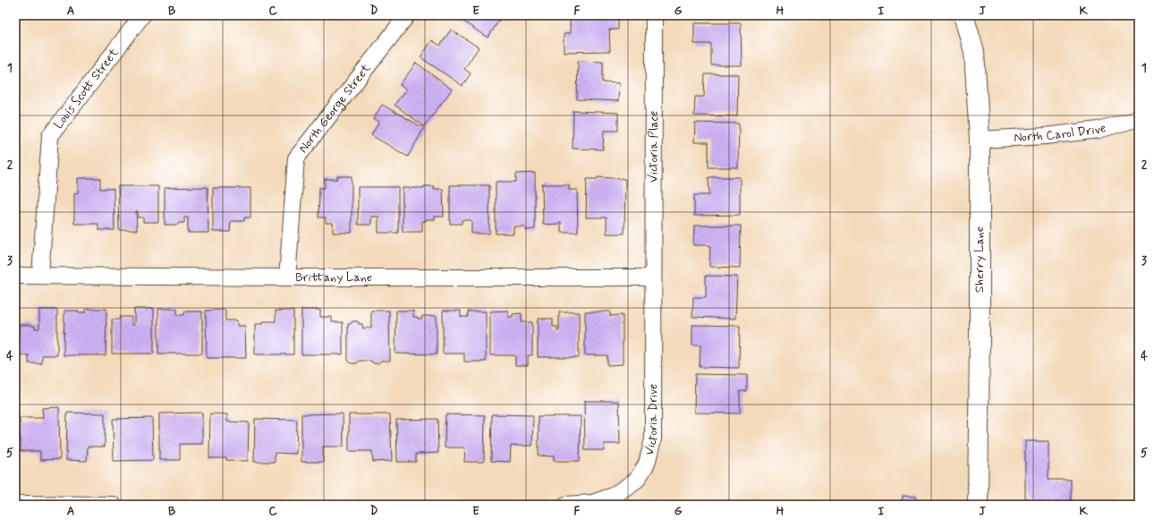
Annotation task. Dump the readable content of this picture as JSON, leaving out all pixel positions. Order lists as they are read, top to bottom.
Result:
{
  "streets": {
    "street": [
      "Louis Scott Street",
      "North George Street",
      "North Carol Drive",
      "Victoria Place",
      "Sherry Lane",
      "Brittany Lane",
      "Victoria Drive"
    ]
  },
  "crossings": [
    ["Louis Scott Street", "Brittany Lane"],
    ["North George Street", "Brittany Lane"],
    ["North Carol Drive", "Sherry Lane"],
    ["Victoria Place", "Brittany Lane"],
    ["Victoria Place", "Victoria Drive"],
    ["Brittany Lane", "Victoria Drive"]
  ],
  "grid": {
    "columns": [
      "A",
      "B",
      "C",
      "D",
      "E",
      "F",
      "G",
      "H",
      "I",
      "J",
      "K"
    ],
    "rows": [
      "1",
      "2",
      "3",
      "4",
      "5"
    ]
  }
}
